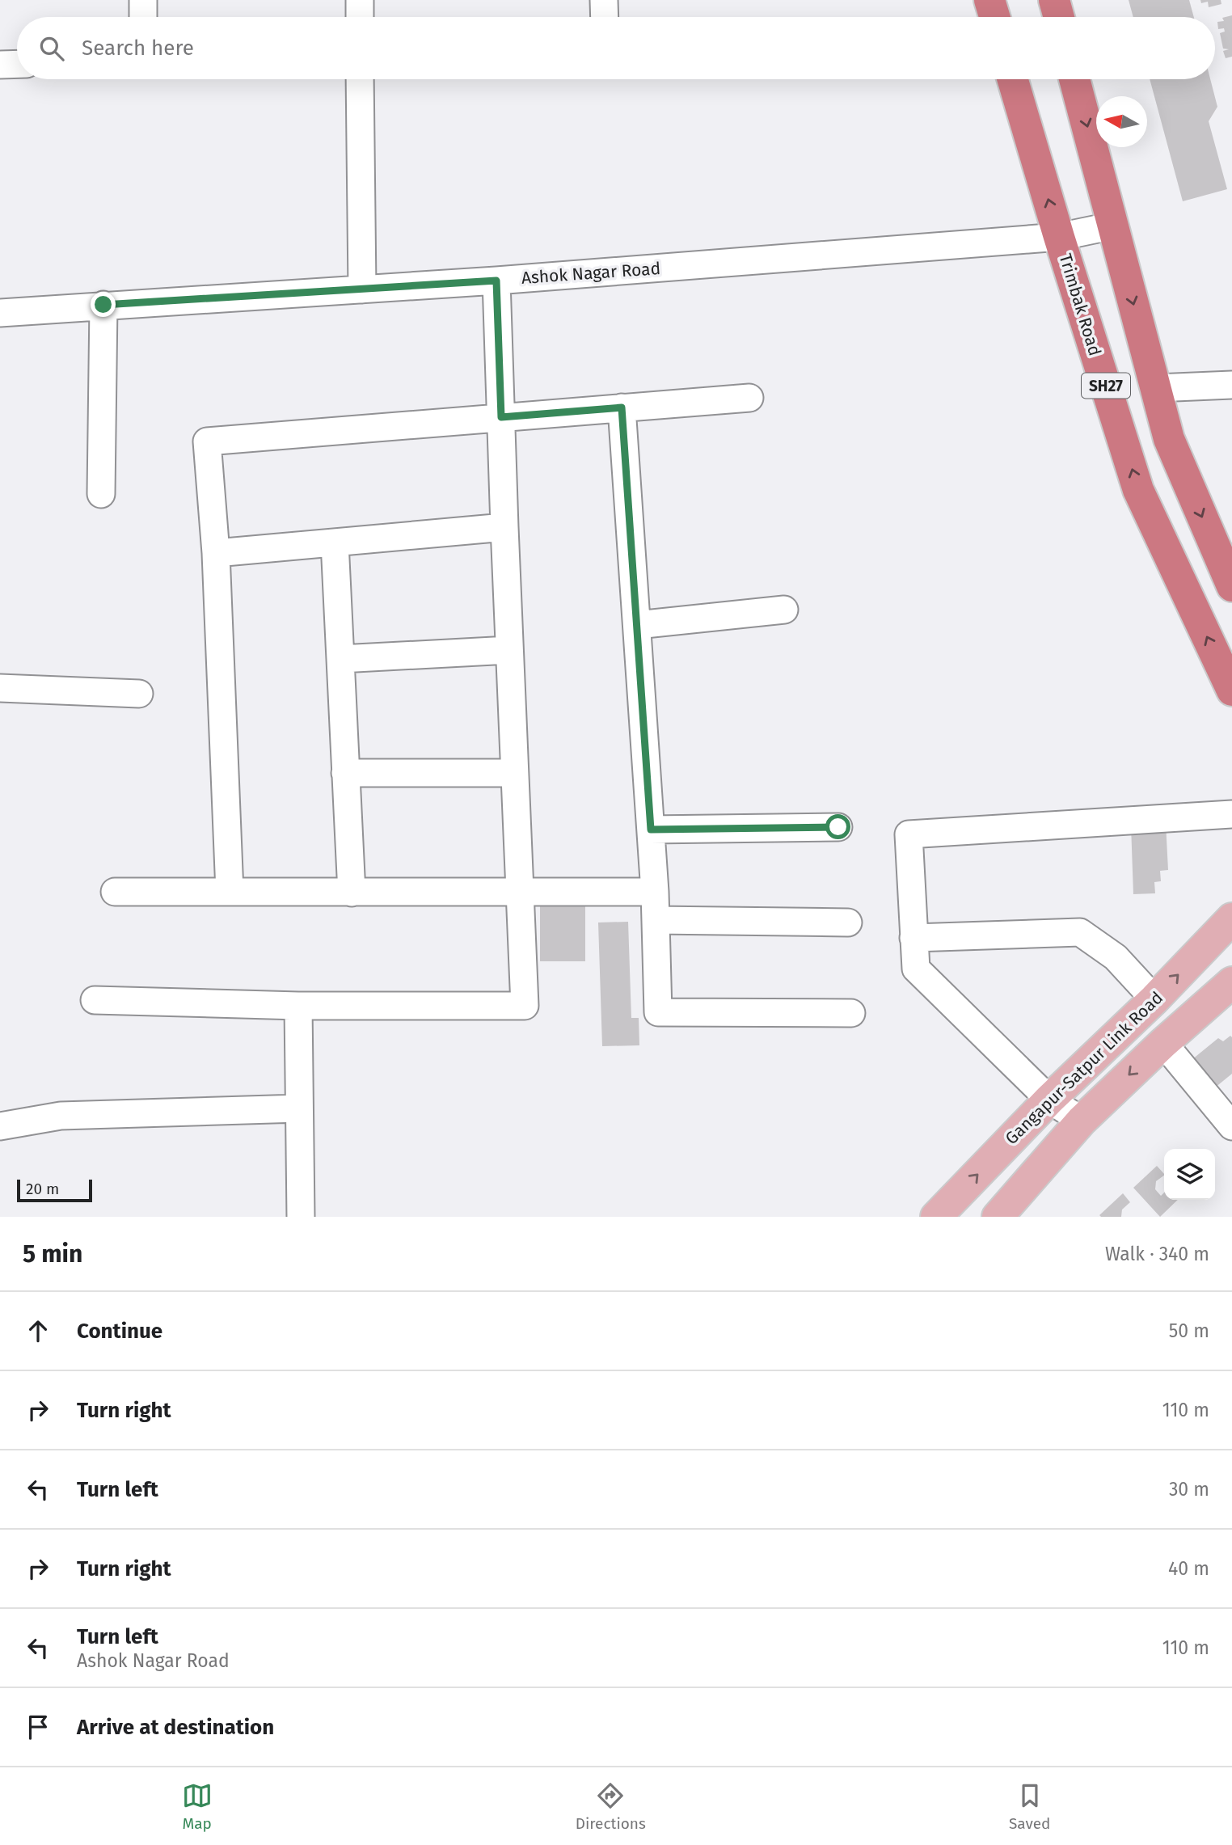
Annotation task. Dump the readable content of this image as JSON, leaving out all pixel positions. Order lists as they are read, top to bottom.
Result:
{
  "streets": {
    "highway": ["Trimbak Road", "SH27"],
    "main road": ["Gangapur-Satpur Link Road"],
    "street": ["Ashok Nagar Road"]
  },
  "crossings": [
    ["Ashok Nagar Road", "Trimbak Road"]
  ],
  "scale_bar": "20 m",
  "north": "left",
  "page": {
    "search": "Search here",
    "scale": "20 m",
    "heading": ["5 min", "Walk · 340 m"],
    "list": [
      ["Continue", "50 m"],
      ["Turn right", "110 m"],
      ["Turn left", "30 m"],
      ["Turn right", "40 m"],
      ["Turn left", "Ashok Nagar Road", "110 m"],
      "Arrive at destination"
    ],
    "nav": ["Map", "Directions", "Saved"]
  }
}
